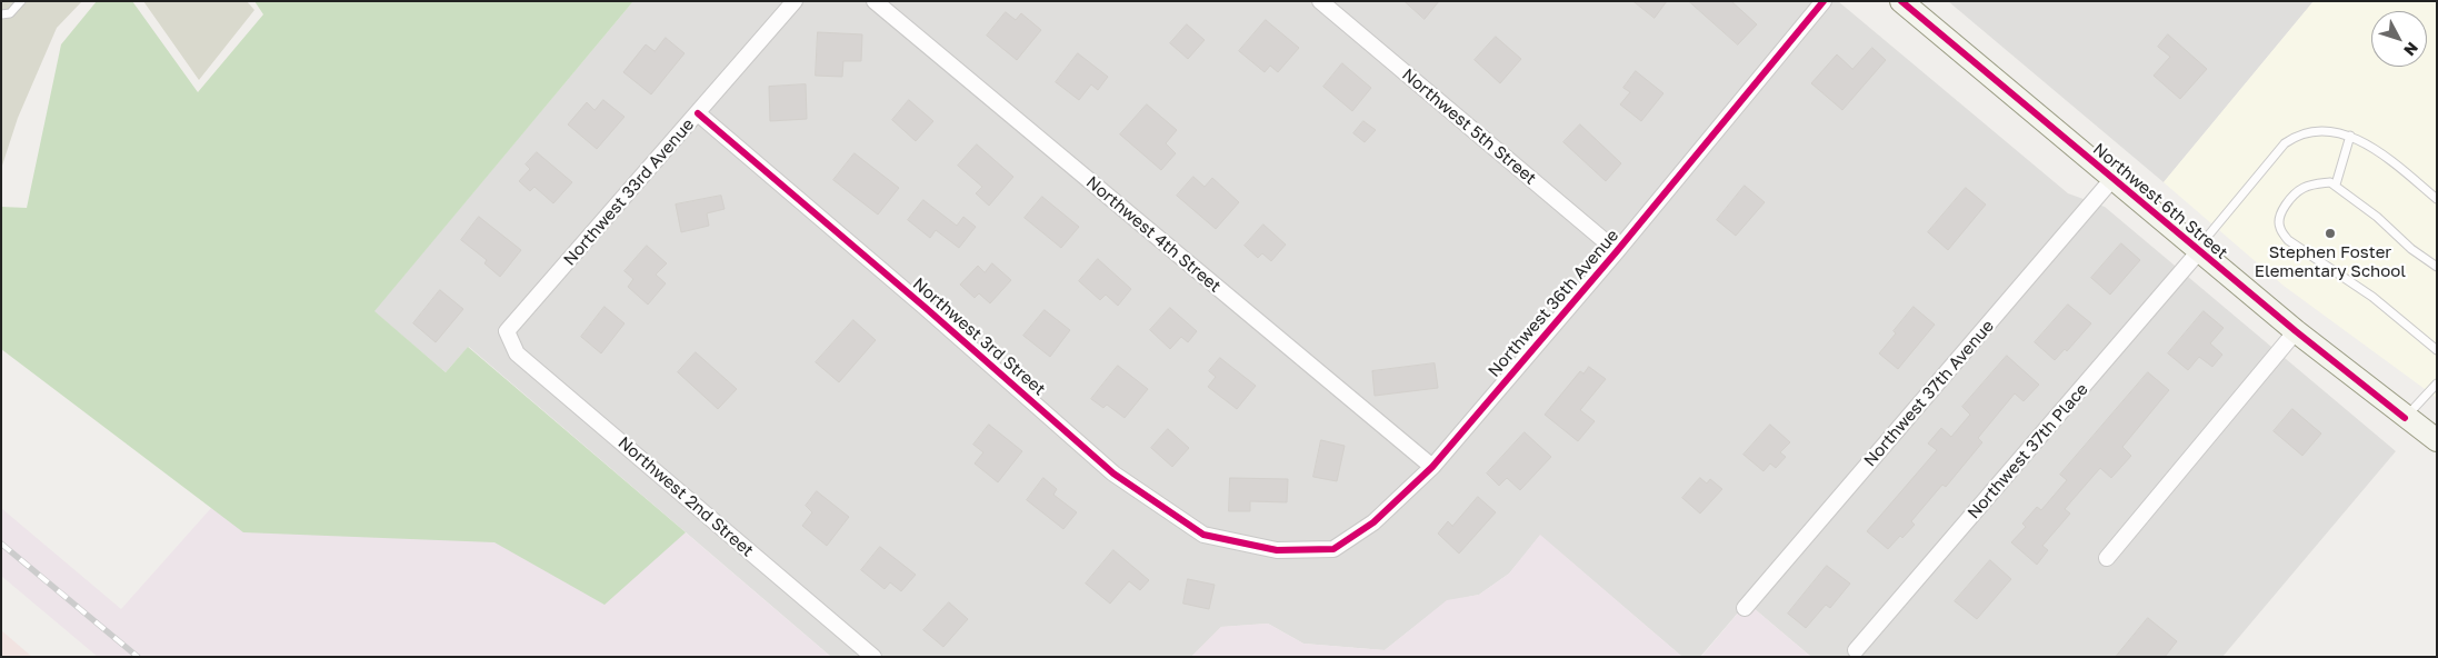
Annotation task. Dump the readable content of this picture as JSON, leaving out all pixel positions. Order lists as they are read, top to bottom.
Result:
{
  "streets": {
    "main road": ["Northwest 6th Street"],
    "street": [
      "Northwest 5th Street",
      "Northwest 33rd Avenue",
      "Northwest 4th Street",
      "Northwest 36th Avenue",
      "Northwest 3rd Street",
      "Northwest 37th Avenue",
      "Northwest 37th Place",
      "Northwest 2nd Street"
    ]
  },
  "crossings": [
    ["Northwest 5th Street", "Northwest 36th Avenue"],
    ["Northwest 33rd Avenue", "Northwest 3rd Street"],
    ["Northwest 33rd Avenue", "Northwest 2nd Street"],
    ["Northwest 6th Street", "Northwest 37th Avenue"],
    ["Northwest 6th Street", "Northwest 37th Place"],
    ["Northwest 4th Street", "Northwest 36th Avenue"],
    ["Northwest 36th Avenue", "Northwest 3rd Street"]
  ],
  "places": ["Stephen Foster Elementary School"],
  "north": "bottom right"
}
